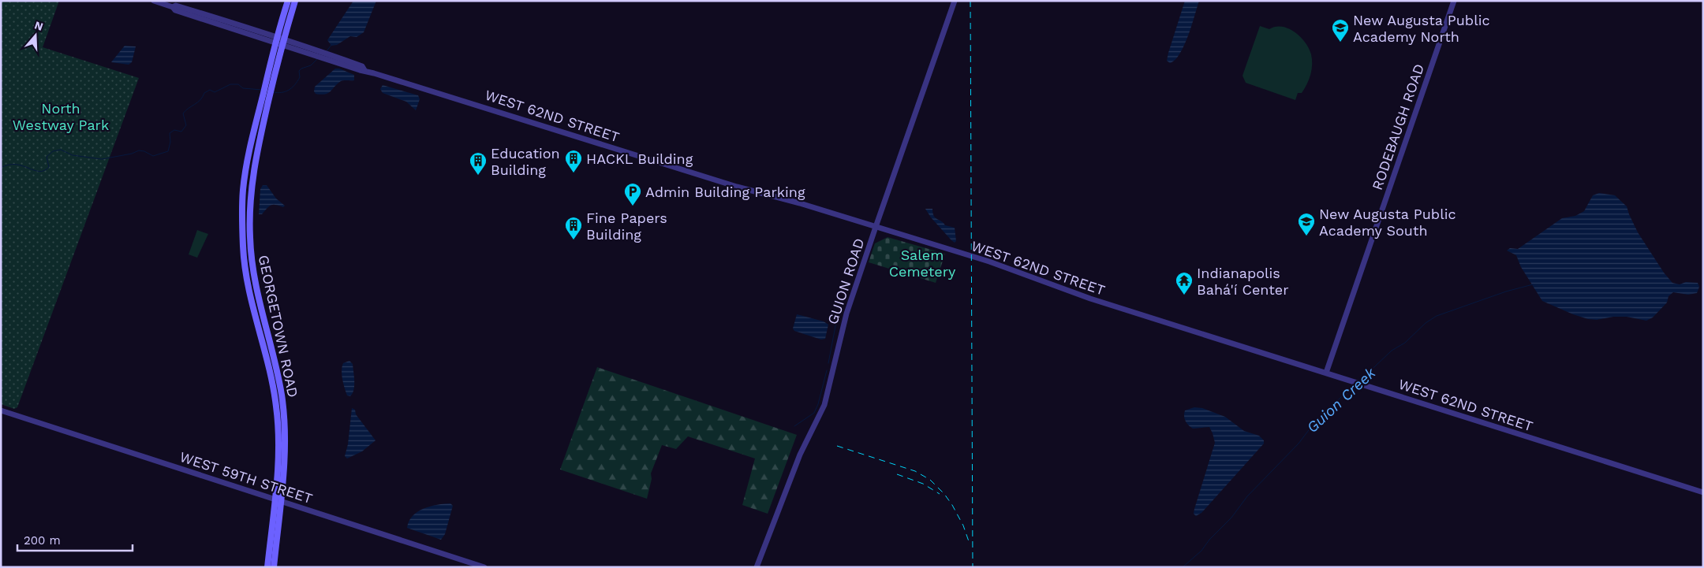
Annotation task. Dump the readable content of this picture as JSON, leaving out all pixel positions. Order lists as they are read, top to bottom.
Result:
{
  "streets": {
    "main road": ["GEORGETOWN ROAD"],
    "street": [
      "WEST 62ND STREET",
      "RODEBAUGH ROAD",
      "GUION ROAD",
      "WEST 59TH STREET"
    ]
  },
  "crossings": [
    ["WEST 62ND STREET", "RODEBAUGH ROAD"],
    ["WEST 62ND STREET", "GUION ROAD"],
    ["WEST 62ND STREET", "GEORGETOWN ROAD"],
    ["GEORGETOWN ROAD", "WEST 59TH STREET"]
  ],
  "water": ["Guion Creek"],
  "parks": ["North Westway Park", "Salem Cemetery"],
  "places": {
    "school or university": ["New Augusta Public Academy North", "New Augusta Public Academy South"],
    "building": ["HACKL Building", "Education Building", "Fine Papers Building"],
    "parking": ["Admin Building Parking"],
    "temple": ["Indianapolis Bahá'í Center"]
  },
  "scale_bar": "200 m",
  "north": "top"
}
